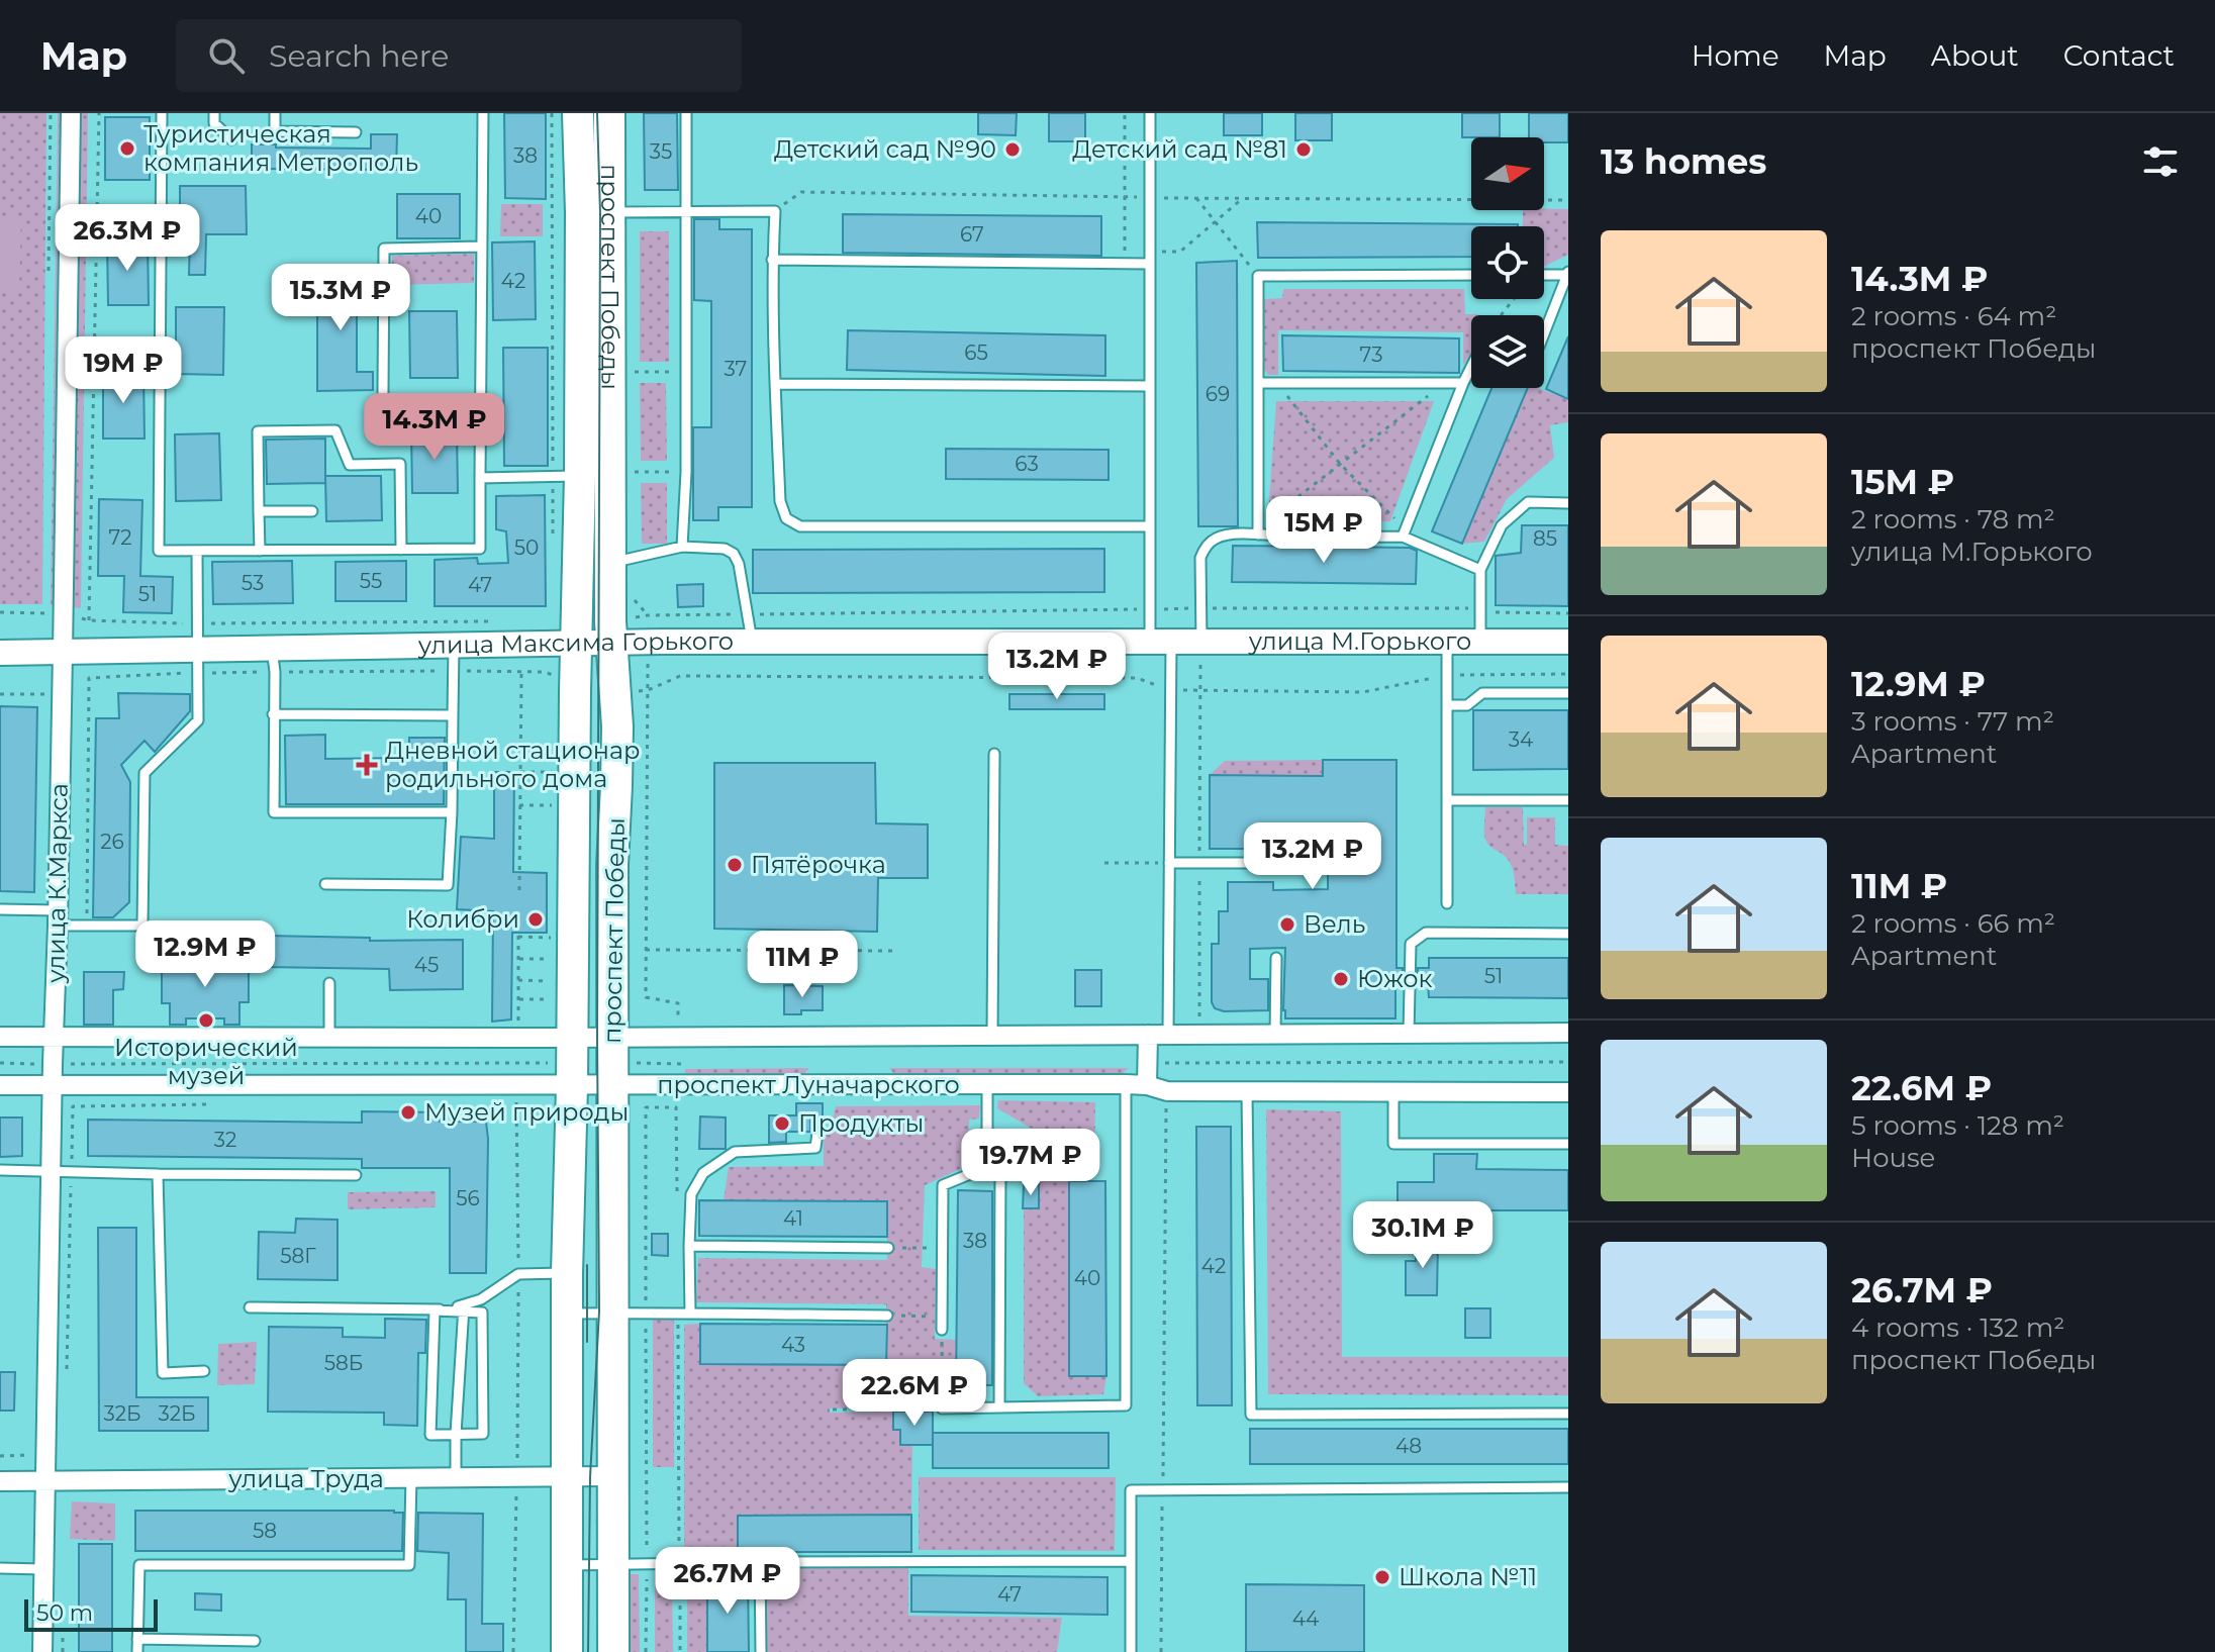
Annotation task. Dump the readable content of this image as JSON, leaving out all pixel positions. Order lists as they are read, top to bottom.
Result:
{
  "streets": {
    "main road": ["проспект Победы"],
    "street": [
      "улица М.Горького",
      "улица Максима Горького",
      "улица К.Маркса",
      "проспект Луначарского",
      "улица Труда"
    ]
  },
  "crossings": [
    ["проспект Победы", "улица Максима Горького"],
    ["проспект Победы", "проспект Луначарского"],
    ["проспект Победы", "улица Труда"],
    ["улица М.Горького", "улица Максима Горького"],
    ["улица Максима Горького", "улица К.Маркса"],
    ["улица К.Маркса", "проспект Луначарского"],
    ["улица К.Маркса", "улица Труда"]
  ],
  "places": {
    "other": [
      "Туристическая компания Метрополь",
      "Детский сад №90",
      "Детский сад №81",
      "Пятёрочка",
      "Колибри",
      "Вель",
      "Южок",
      "Исторический музей",
      "Музей природы",
      "Продукты",
      "Школа №11"
    ],
    "health": ["Дневной стационар родильного дома"]
  },
  "house_numbers": [
    "35",
    "38",
    "40",
    "67",
    "42",
    "65",
    "73",
    "37",
    "69",
    "63",
    "72",
    "85",
    "50",
    "55",
    "53",
    "47",
    "51",
    "34",
    "26",
    "45",
    "51",
    "32",
    "56",
    "41",
    "38",
    "58Г",
    "42",
    "40",
    "43",
    "58Б",
    "32Б",
    "32Б",
    "48",
    "58",
    "47",
    "44"
  ],
  "scale_bar": "50 m",
  "north": "right",
  "page": {
    "header": "Map",
    "search": "Search here",
    "nav": [
      "Home",
      "Map",
      "About",
      "Contact"
    ],
    "heading": "13 homes",
    "price": [
      "26.3M ₽",
      "15.3M ₽",
      "19M ₽",
      "14.3M ₽",
      "15M ₽",
      "13.2M ₽",
      "13.2M ₽",
      "12.9M ₽",
      "11M ₽",
      "19.7M ₽",
      "30.1M ₽",
      "22.6M ₽",
      "26.7M ₽"
    ],
    "list": [
      {
        "name": "14.3M ₽",
        "note": "2 rooms · 64 m² · проспект Победы"
      },
      {
        "name": "15M ₽",
        "note": "2 rooms · 78 m² · улица М.Горького"
      },
      {
        "name": "12.9M ₽",
        "note": "3 rooms · 77 m² · Apartment"
      },
      {
        "name": "11M ₽",
        "note": "2 rooms · 66 m² · Apartment"
      },
      {
        "name": "22.6M ₽",
        "note": "5 rooms · 128 m² · House"
      },
      {
        "name": "26.7M ₽",
        "note": "4 rooms · 132 m² · проспект Победы"
      }
    ],
    "scale": "50 m"
  }
}
